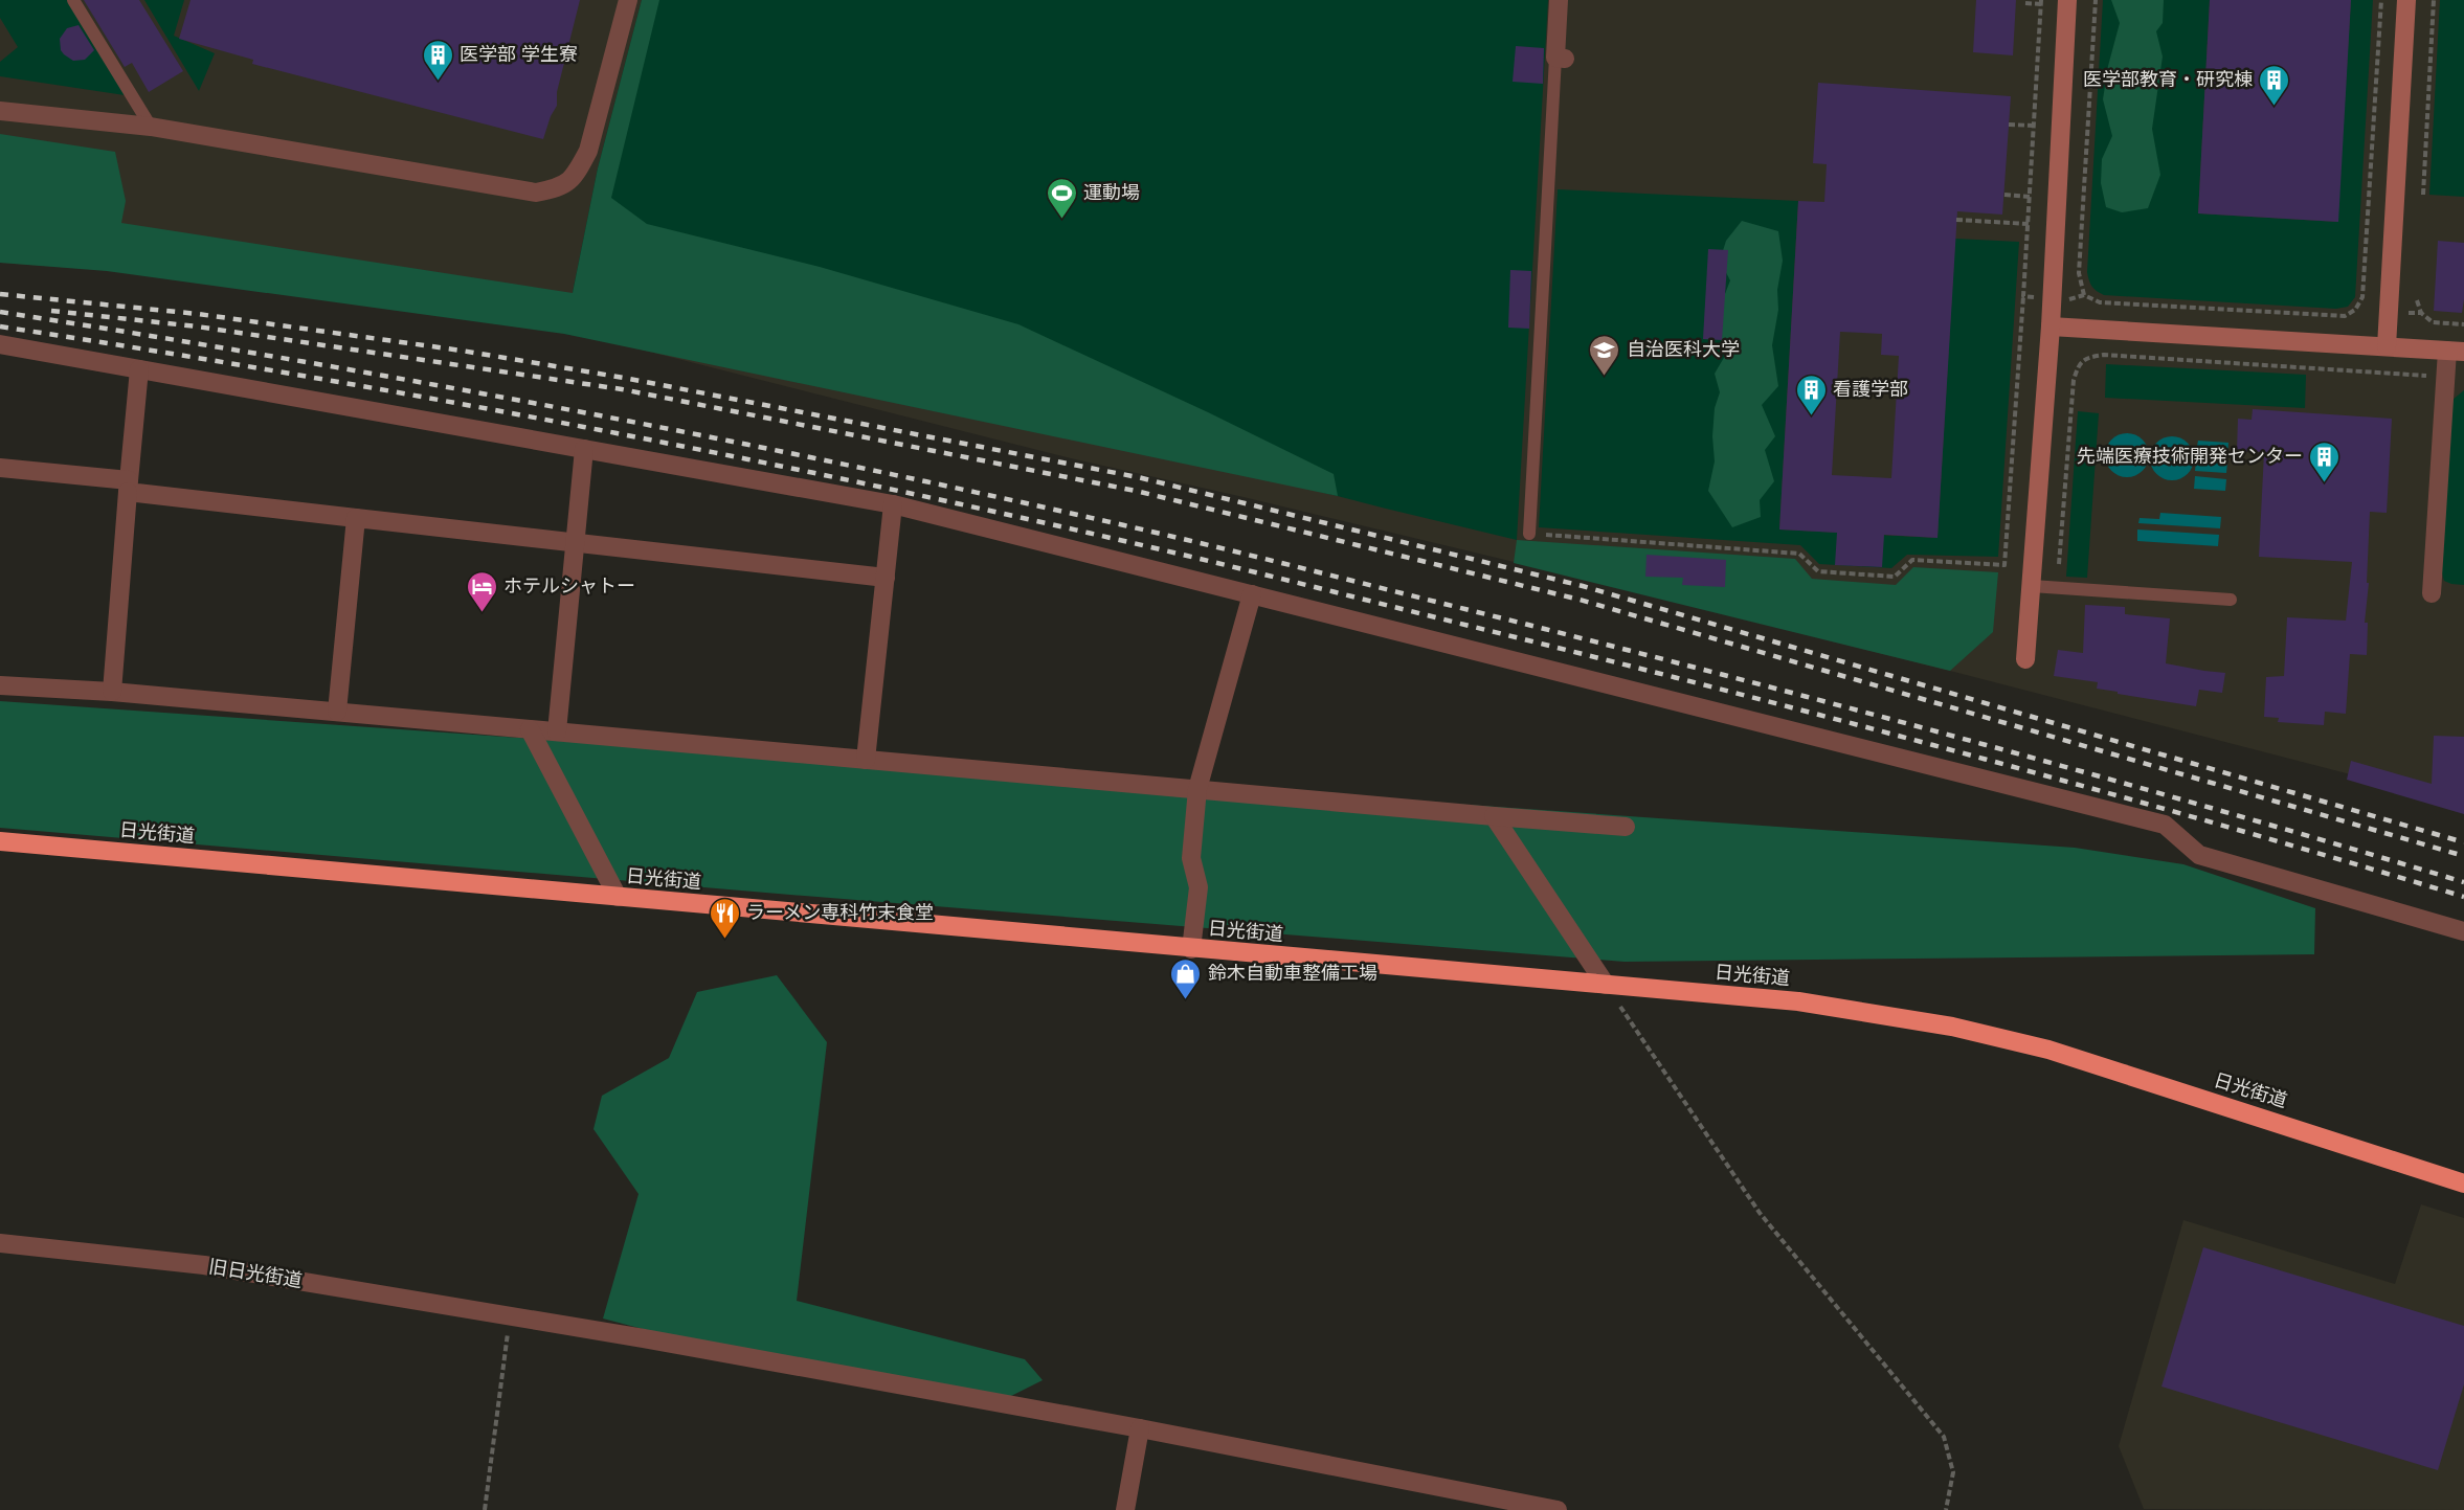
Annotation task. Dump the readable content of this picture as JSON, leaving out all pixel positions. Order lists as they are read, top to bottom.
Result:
{
  "streets": {
    "highway": ["日光街道"],
    "street": ["旧日光街道"]
  },
  "places": {
    "building": [
      "医学部 学生寮",
      "医学部教育・研究棟",
      "看護学部",
      "先端医療技術開発センター"
    ],
    "sports": ["運動場"],
    "school or university": ["自治医科大学"],
    "hotel": ["ホテルシャトー"],
    "restaurant": ["ラーメン専科竹末食堂"],
    "shop": ["鈴木自動車整備工場"]
  }
}
